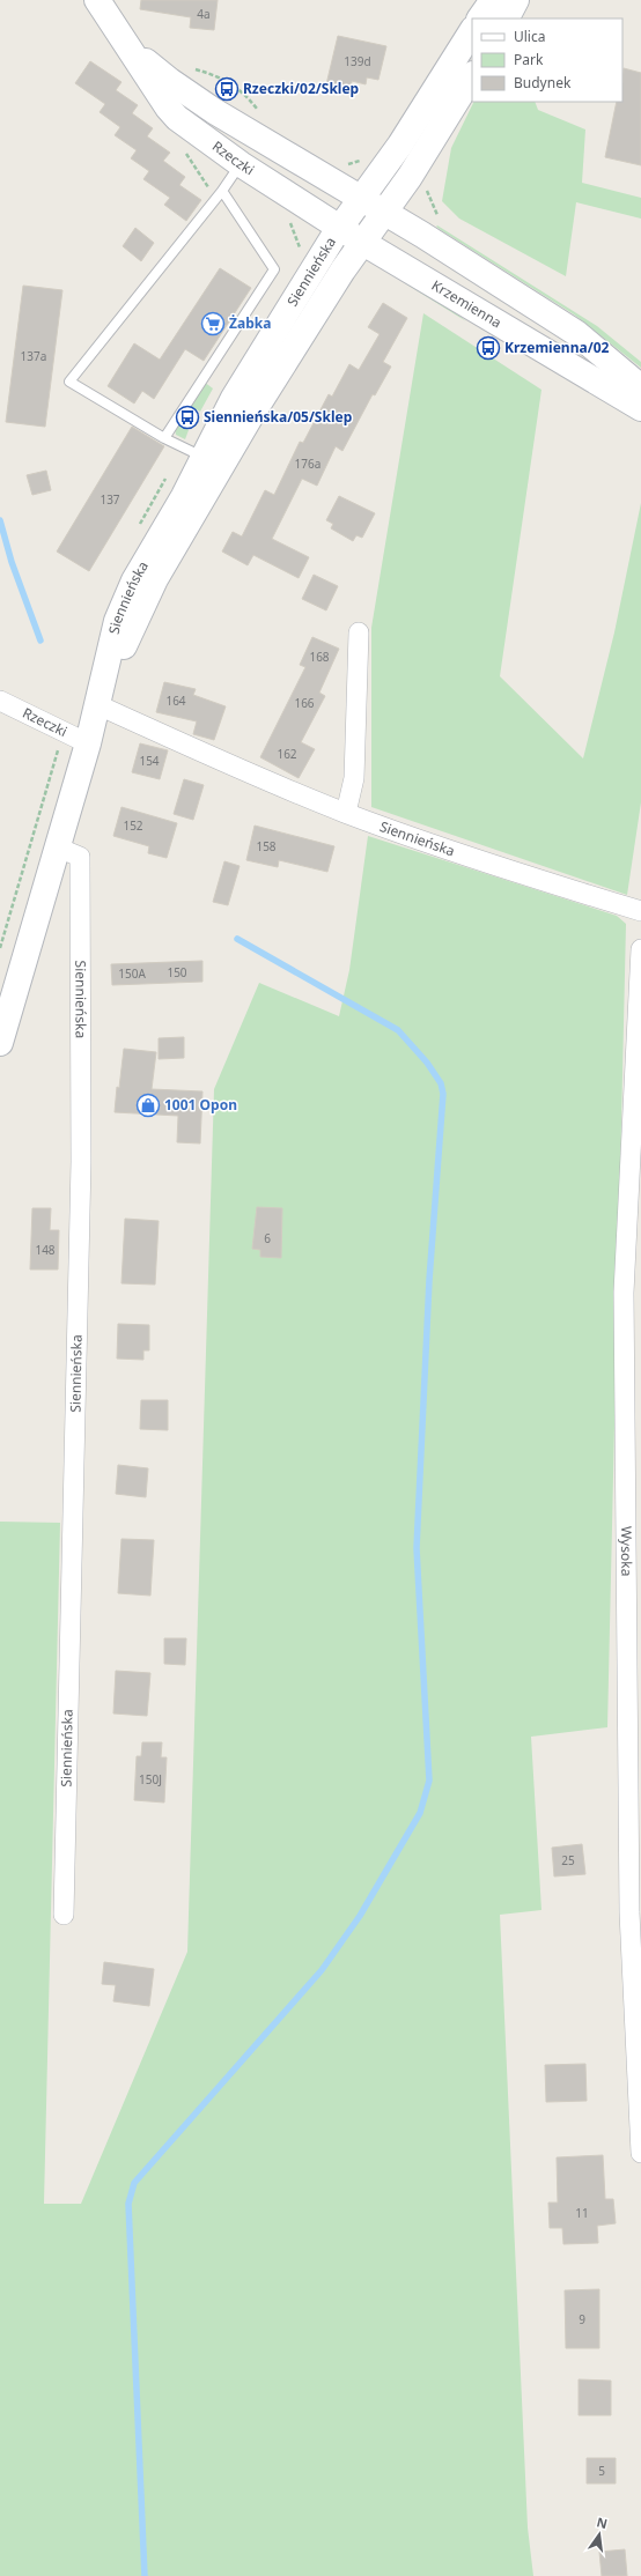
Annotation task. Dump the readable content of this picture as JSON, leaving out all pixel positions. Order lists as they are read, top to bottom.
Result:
{
  "streets": {
    "main road": ["Rzeczki", "Siennieńska", "Krzemienna"],
    "street": ["Wysoka"]
  },
  "crossings": [
    ["Rzeczki", "Siennieńska"],
    ["Rzeczki", "Krzemienna"],
    ["Siennieńska", "Krzemienna"]
  ],
  "places": {
    "bus stop": ["Rzeczki/02/Sklep", "Krzemienna/02", "Siennieńska/05/Sklep"],
    "supermarket": ["Żabka"],
    "shop": ["1001 Opon"]
  },
  "house_numbers": [
    "4a",
    "139d",
    "137a",
    "176a",
    "137",
    "168",
    "164",
    "166",
    "162",
    "154",
    "152",
    "158",
    "150",
    "150A",
    "6",
    "148",
    "150J",
    "25",
    "11",
    "9",
    "5"
  ],
  "legend": ["Ulica", "Park", "Budynek"],
  "north": "top"
}
